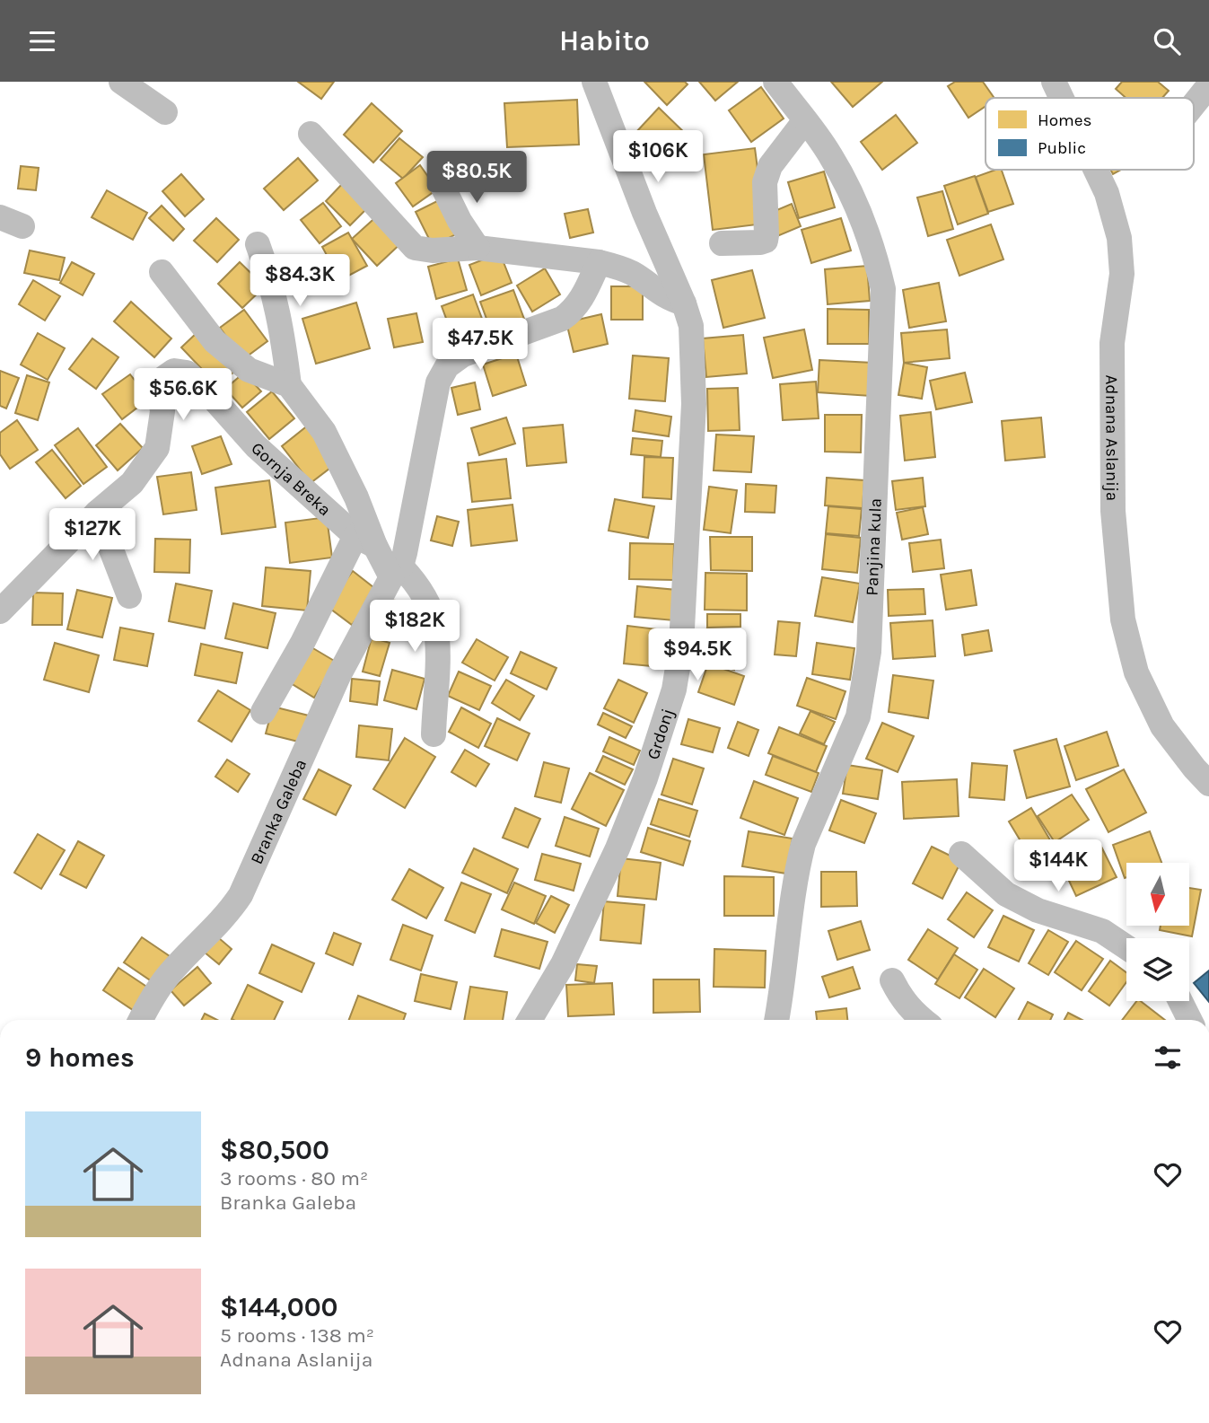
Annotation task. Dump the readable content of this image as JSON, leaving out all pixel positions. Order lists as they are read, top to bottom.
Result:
{
  "streets": {
    "street": [
      "Adnana Aslanija",
      "Gornja Breka",
      "Panjina kula",
      "Grdonj",
      "Branka Galeba"
    ]
  },
  "legend": ["Homes", "Public"],
  "north": "bottom",
  "page": {
    "header": "Habito",
    "price": [
      "$106K",
      "$80.5K",
      "$84.3K",
      "$47.5K",
      "$56.6K",
      "$127K",
      "$182K",
      "$94.5K",
      "$144K"
    ],
    "heading": "9 homes",
    "list": [
      {
        "name": "$80,500",
        "note": "3 rooms · 80 m² · Branka Galeba"
      },
      {
        "name": "$144,000",
        "note": "5 rooms · 138 m² · Adnana Aslanija"
      }
    ]
  }
}
